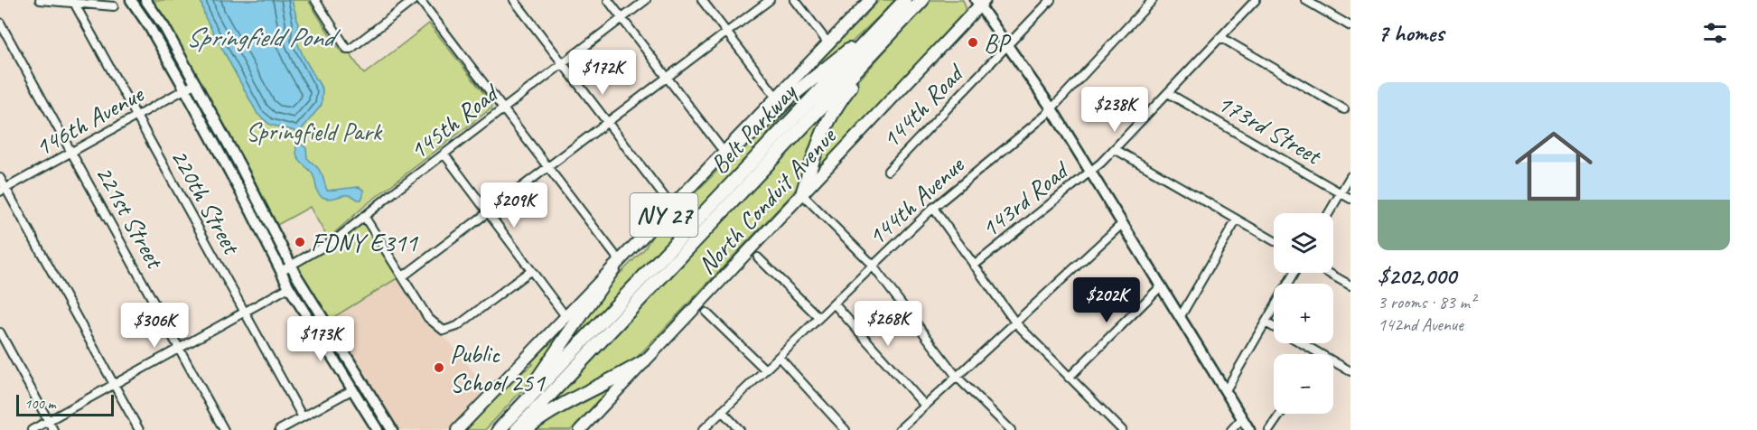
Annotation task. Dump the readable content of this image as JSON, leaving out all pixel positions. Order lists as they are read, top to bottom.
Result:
{
  "streets": {
    "highway": ["Belt Parkway"],
    "main road": ["North Conduit Avenue", "NY 27"],
    "street": [
      "144th Road",
      "146th Avenue",
      "145th Road",
      "173rd Street",
      "143rd Road",
      "220th Street",
      "144th Avenue",
      "221st Street"
    ]
  },
  "crossings": [
    ["146th Avenue", "220th Street"],
    ["146th Avenue", "221st Street"],
    ["173rd Street", "143rd Road"]
  ],
  "water": ["Springfield Pond"],
  "parks": ["Springfield Park"],
  "places": ["BP", "FDNY E311", "Public School 251"],
  "scale_bar": "100 m",
  "page": {
    "heading": "7 homes",
    "price": [
      "$172K",
      "$238K",
      "$209K",
      "$202K",
      "$268K",
      "$306K",
      "$173K"
    ],
    "list": [
      {
        "name": "$202,000",
        "note": "3 rooms · 83 m² · 142nd Avenue"
      }
    ],
    "map_buttons": ["+", "−"],
    "scale": "100 m"
  }
}
